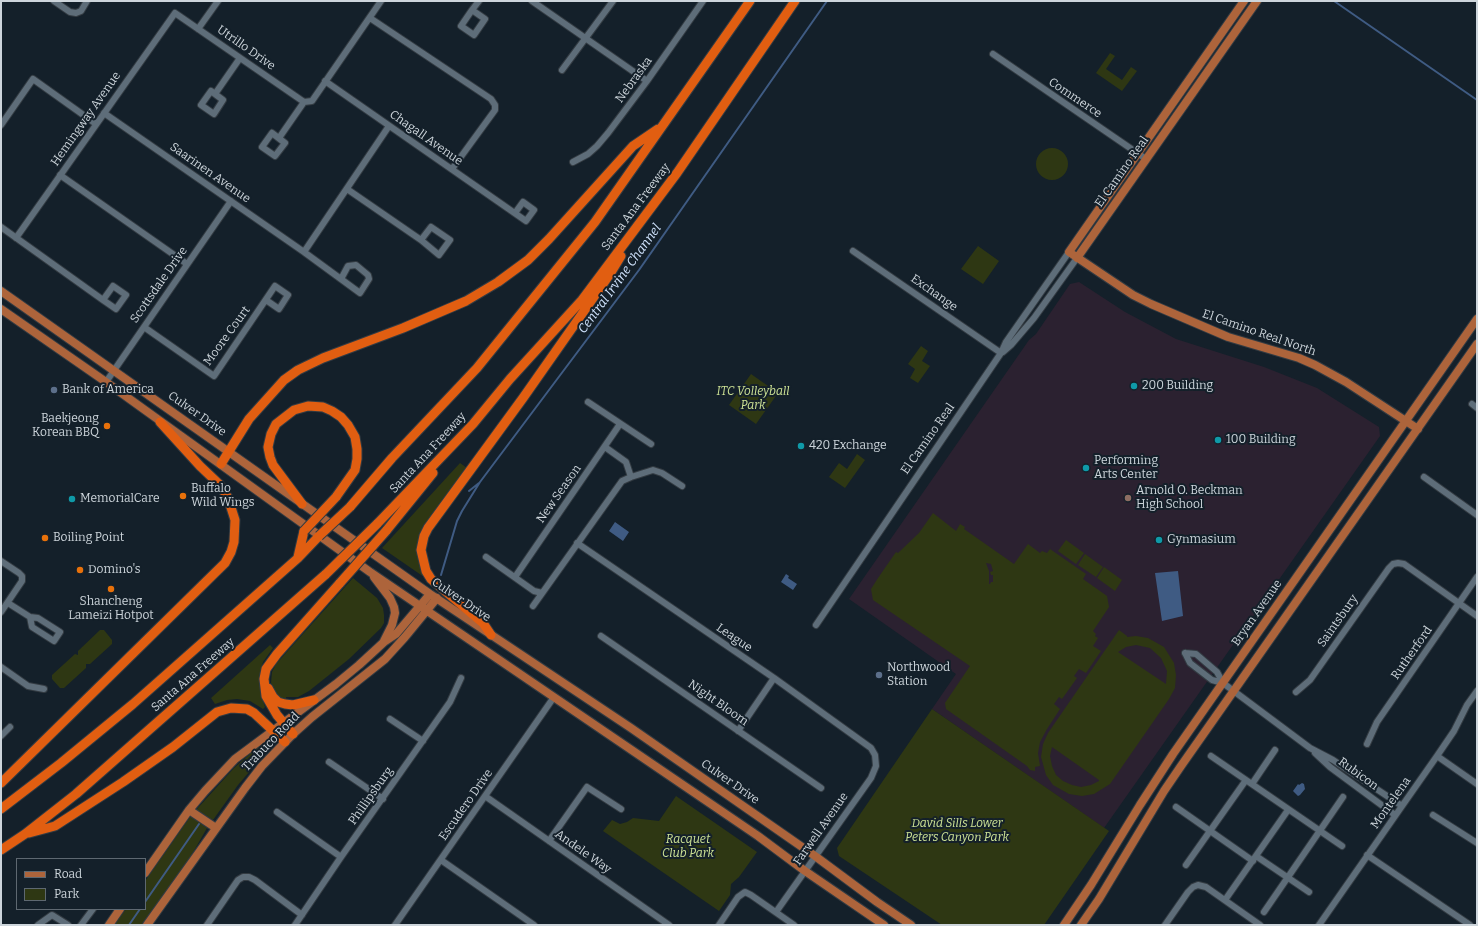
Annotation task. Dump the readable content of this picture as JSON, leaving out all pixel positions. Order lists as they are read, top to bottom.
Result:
{
  "streets": {
    "highway": ["Santa Ana Freeway"],
    "main road": [
      "El Camino Real",
      "El Camino Real North",
      "Culver Drive",
      "Bryan Avenue",
      "Trabuco Road"
    ],
    "street": [
      "Utrillo Drive",
      "Nebraska",
      "Commerce",
      "Hemingway Avenue",
      "Chagall Avenue",
      "Saarinen Avenue",
      "Scottsdale Drive",
      "Exchange",
      "Moore Court",
      "New Season",
      "Saintsbury",
      "League",
      "Rutherford",
      "Night Bloom",
      "Rubicon",
      "Phillipsburg",
      "Montelena",
      "Escudero Drive",
      "Farwell Avenue",
      "Andele Way"
    ]
  },
  "crossings": [
    ["Utrillo Drive", "Hemingway Avenue"],
    ["Commerce", "El Camino Real"],
    ["Hemingway Avenue", "Saarinen Avenue"],
    ["El Camino Real", "Exchange"],
    ["El Camino Real", "El Camino Real North"],
    ["Saarinen Avenue", "Scottsdale Drive"],
    ["Scottsdale Drive", "Moore Court"],
    ["Scottsdale Drive", "Culver Drive"],
    ["El Camino Real North", "Bryan Avenue"],
    ["Culver Drive", "Trabuco Road"],
    ["Culver Drive", "Farwell Avenue"],
    ["Bryan Avenue", "Rubicon"],
    ["Saintsbury", "Rutherford"],
    ["League", "Farwell Avenue"],
    ["Rubicon", "Montelena"],
    ["Escudero Drive", "Andele Way"]
  ],
  "water": ["Central Irvine Channel"],
  "parks": ["ITC Volleyball Park", "David Sills Lower Peters Canyon Park", "Racquet Club Park"],
  "places": [
    "200 Building",
    "Bank of America",
    "Baekjeong Korean BBQ",
    "100 Building",
    "420 Exchange",
    "Performing Arts Center",
    "Buffalo Wild Wings",
    "Arnold O. Beckman High School",
    "MemorialCare",
    "Boiling Point",
    "Gynmasium",
    "Domino's",
    "Shancheng Lameizi Hotpot",
    "Northwood Station"
  ],
  "legend": ["Road", "Park"]
}
